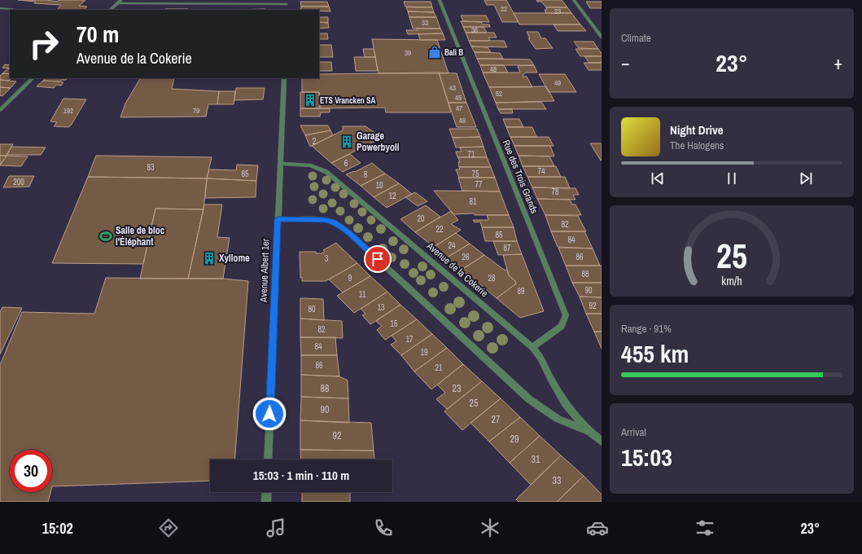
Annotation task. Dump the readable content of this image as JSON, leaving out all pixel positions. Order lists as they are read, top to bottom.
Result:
{
  "streets": {
    "street": ["Rue des Trois Grands", "Avenue de la Cokerie", "Avenue Albert 1er"]
  },
  "crossings": [
    ["Rue des Trois Grands", "Avenue de la Cokerie"],
    ["Avenue de la Cokerie", "Avenue Albert 1er"]
  ],
  "places": {
    "shop": ["Bali B"],
    "building": ["ETS Vrancken SA", "Garage Powerbyoli", "Xyllome"],
    "sports": ["Salle de bloc l'Éléphant"]
  },
  "house_numbers": [
    "22",
    "23",
    "33",
    "36",
    "39",
    "48",
    "49",
    "43",
    "52",
    "45",
    "47",
    "192",
    "79",
    "49",
    "2",
    "71",
    "6",
    "83",
    "74",
    "85",
    "75",
    "8",
    "200",
    "77",
    "10",
    "78",
    "12",
    "81",
    "20",
    "82",
    "22",
    "85",
    "84",
    "24",
    "87",
    "26",
    "86",
    "3",
    "88",
    "9",
    "28",
    "90",
    "89",
    "11",
    "92",
    "13",
    "80",
    "15",
    "82",
    "17",
    "84",
    "19",
    "86",
    "21",
    "88",
    "23",
    "25",
    "90",
    "27",
    "92",
    "29",
    "31",
    "33"
  ],
  "page": {
    "tile": [
      "Climate",
      ["Range · 91%", "455 km"],
      ["Arrival", "15:03"]
    ],
    "turn": ["70 m", "Avenue de la Cokerie"],
    "heat": ["−", "23°", "+"],
    "song": ["Night Drive", "The Halogens"],
    "limit": "30",
    "trip": "15:03 · 1 min · 110 m",
    "tabs": ["15:02", "23°"],
    "gauge": ["25", "km/h"]
  }
}
